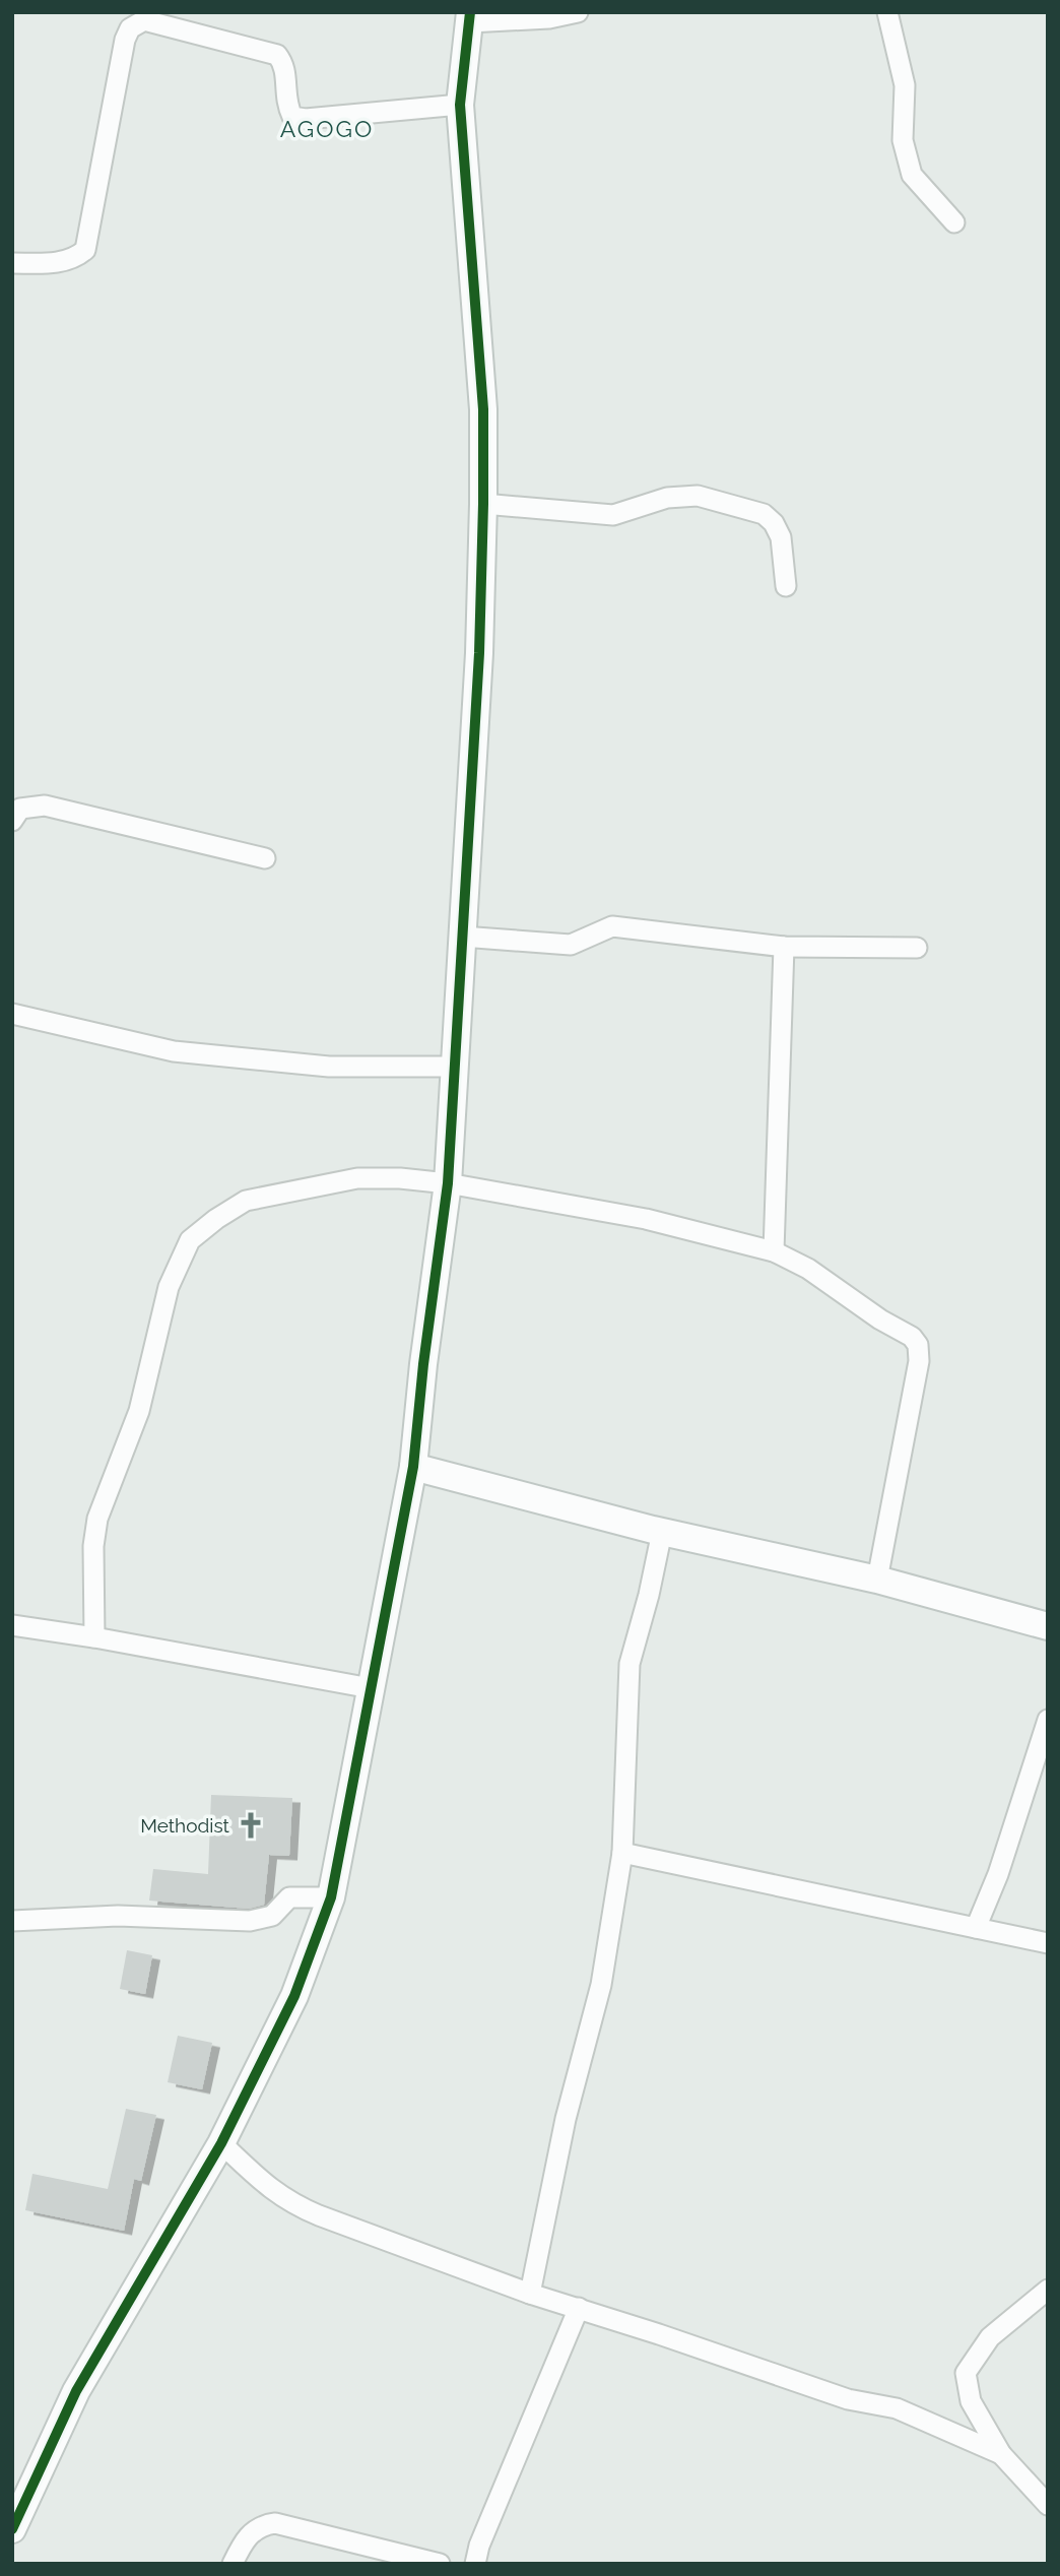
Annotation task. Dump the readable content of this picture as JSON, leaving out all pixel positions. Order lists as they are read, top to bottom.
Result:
{
  "districts": ["AGOGO"],
  "places": {
    "church": ["Methodist"]
  }
}
